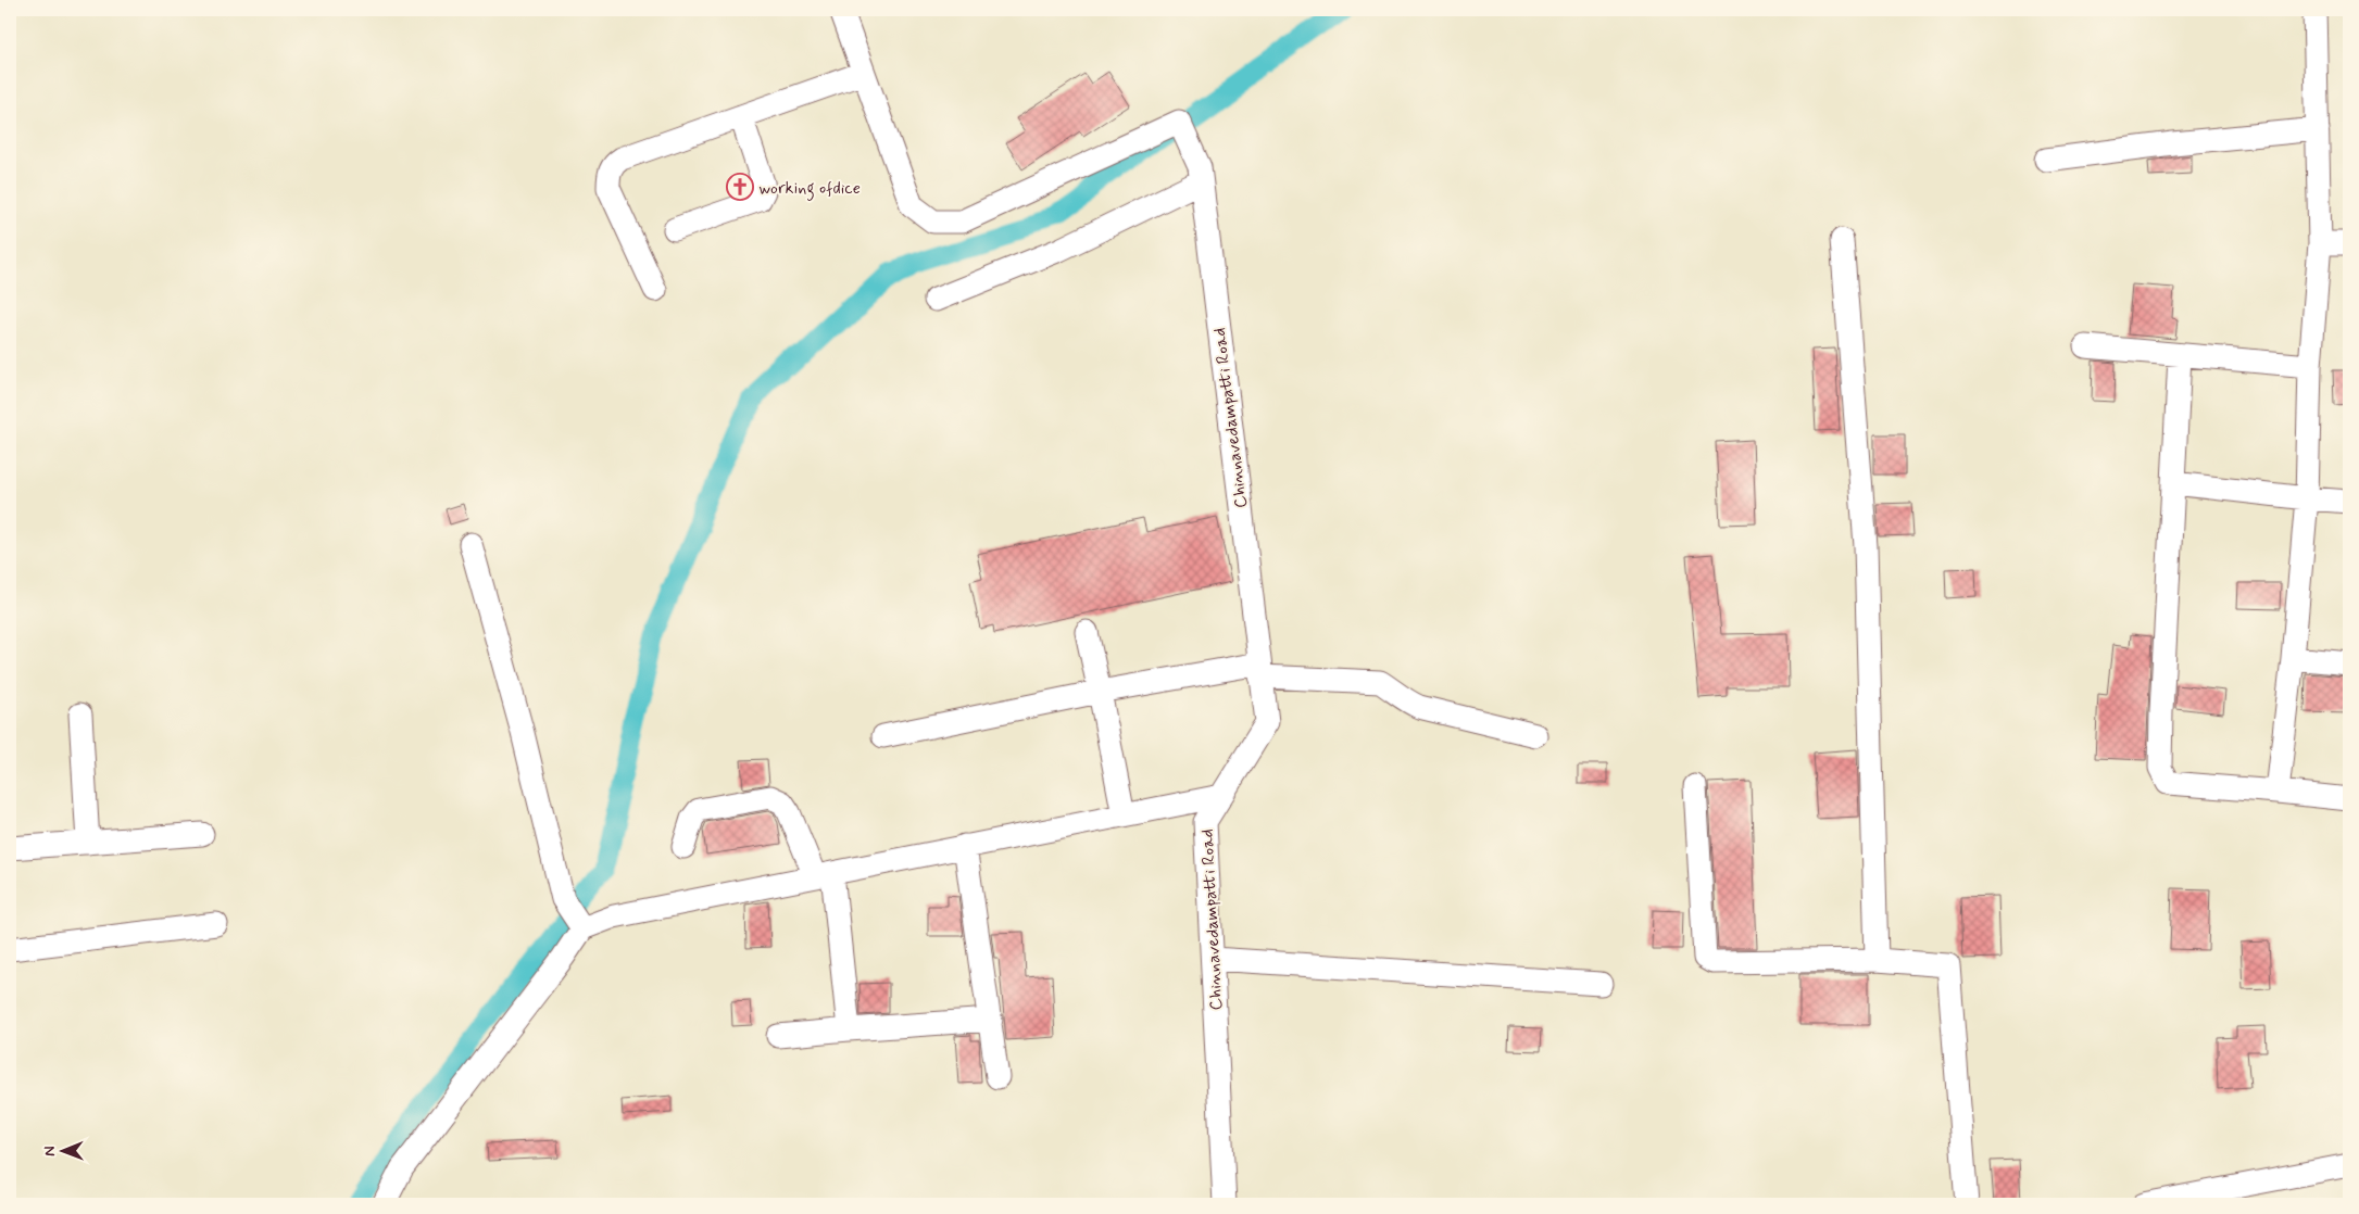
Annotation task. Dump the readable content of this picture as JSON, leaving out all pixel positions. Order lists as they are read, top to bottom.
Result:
{
  "streets": {
    "street": ["Chinnavedampatti Road"]
  },
  "places": {
    "church": ["working ofdice"]
  },
  "north": "left"
}
